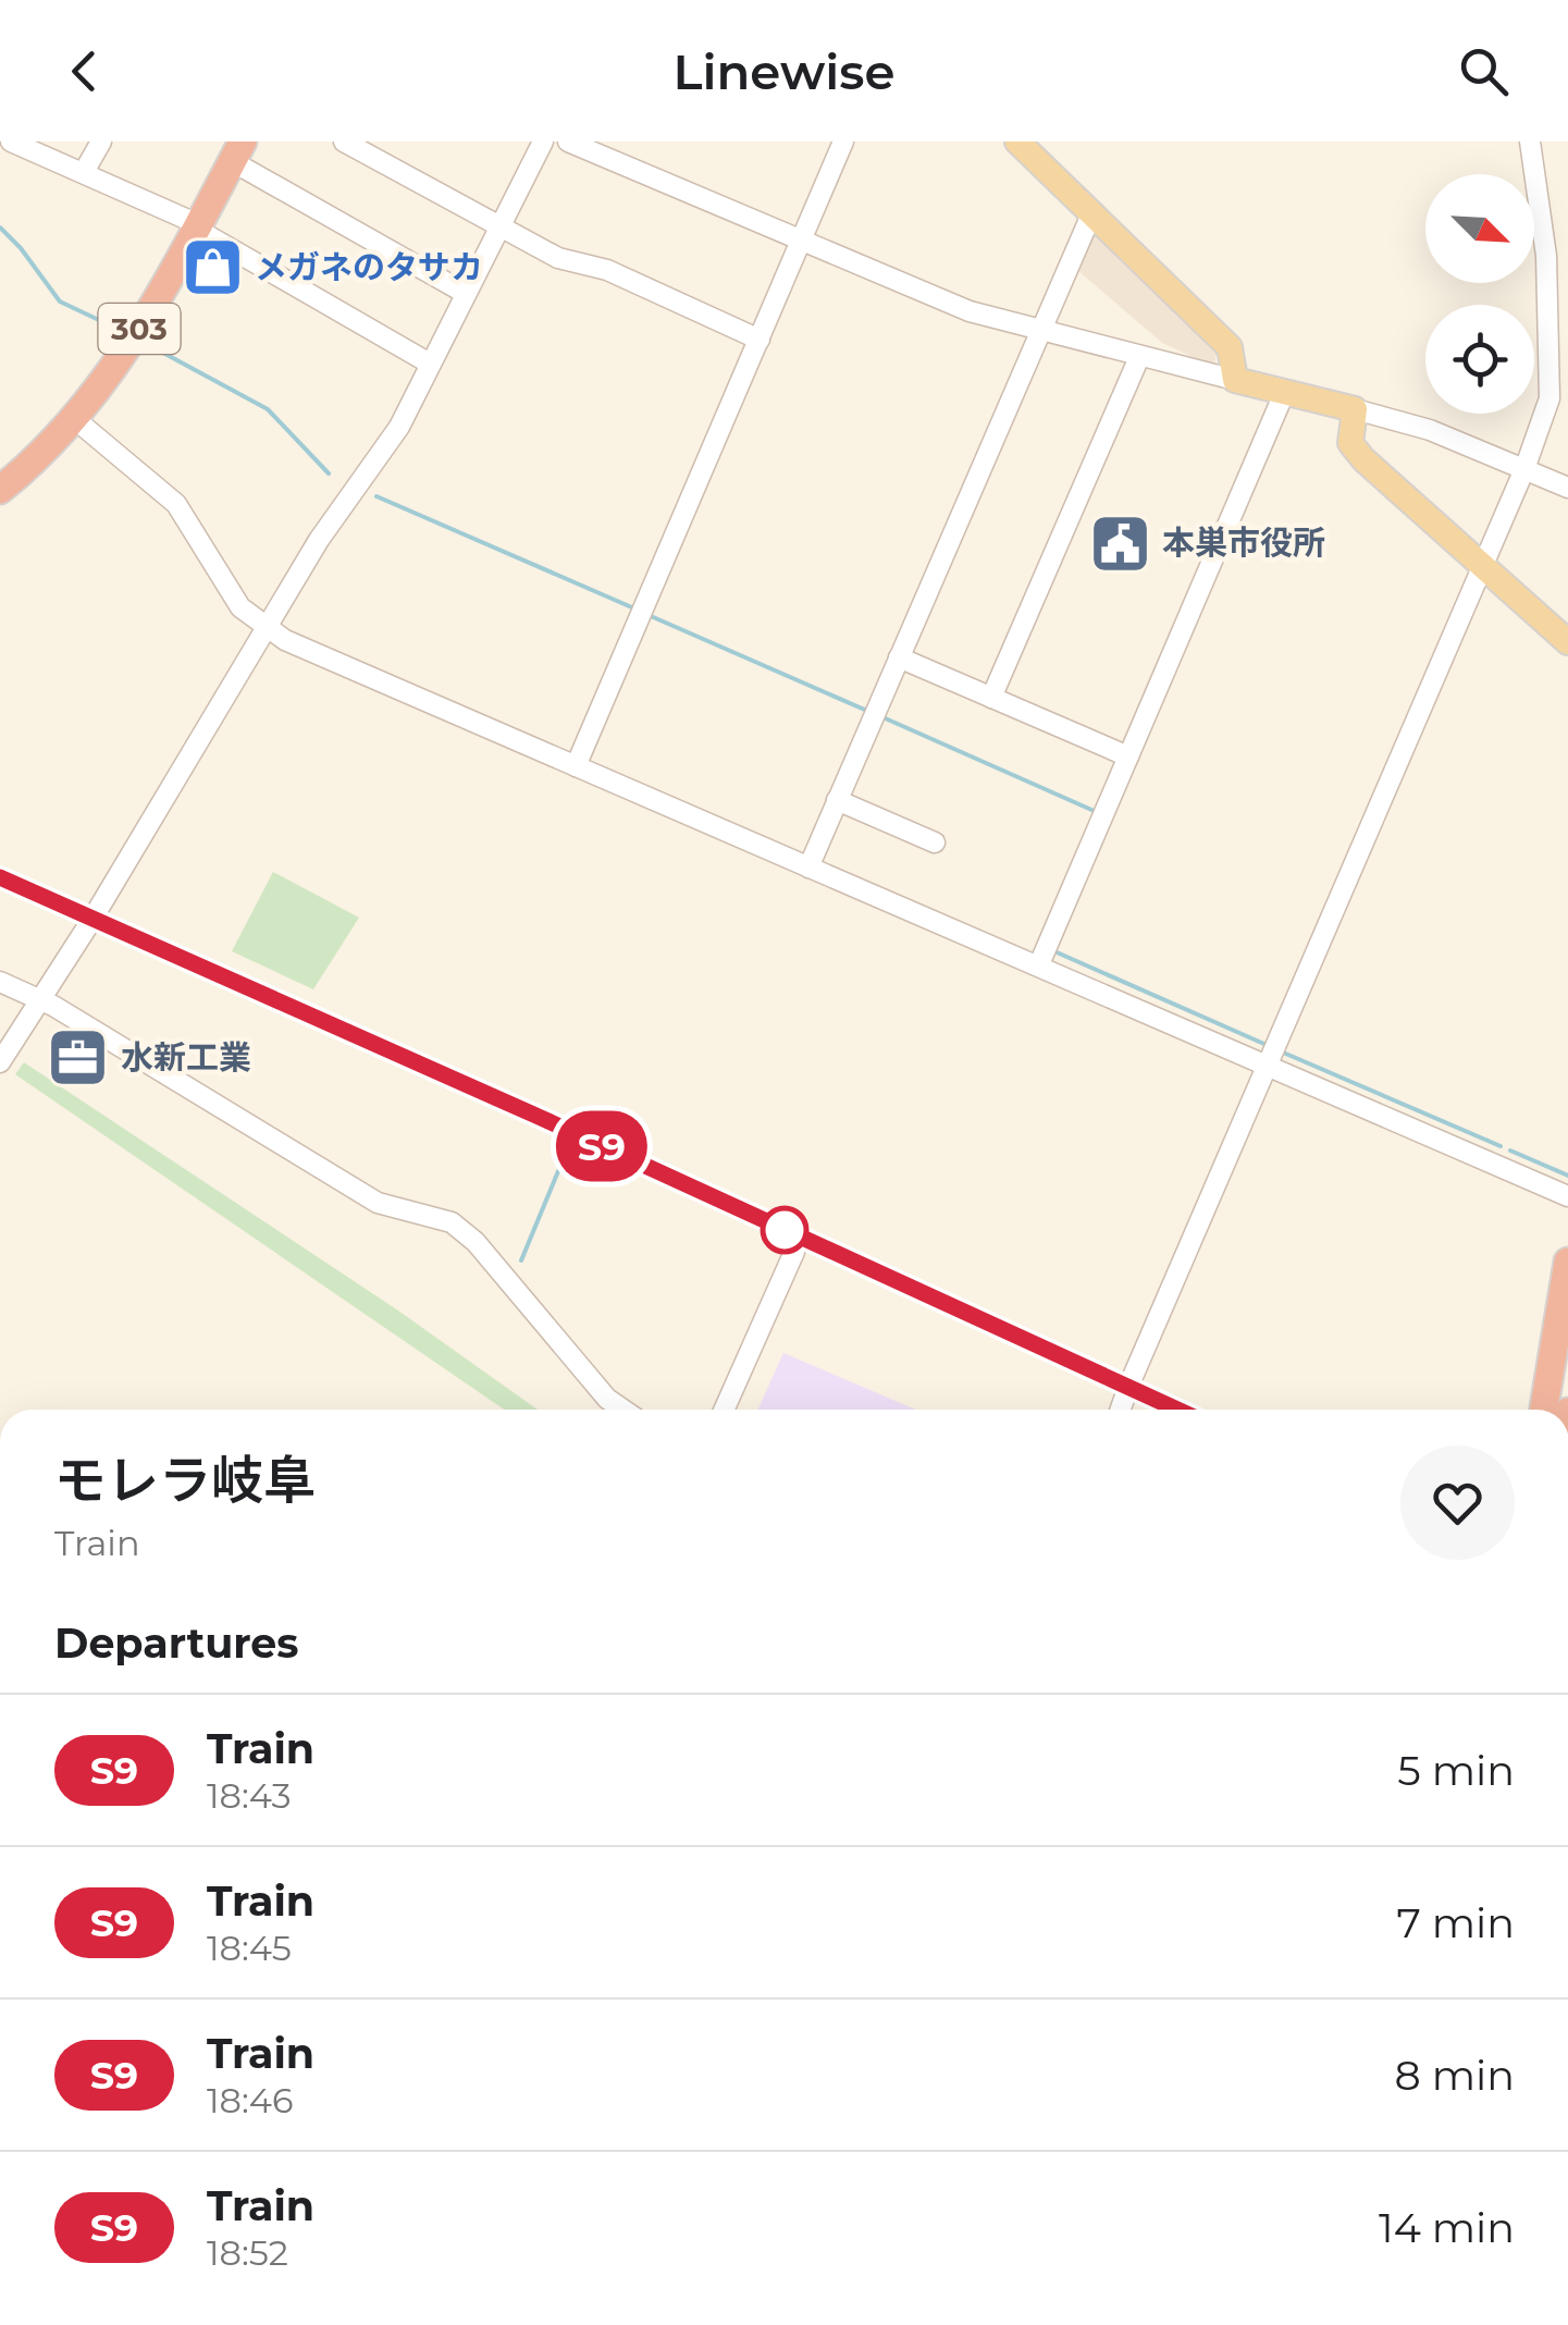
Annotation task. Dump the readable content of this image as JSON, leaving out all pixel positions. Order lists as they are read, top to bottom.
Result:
{
  "streets": {
    "highway": ["303"]
  },
  "places": {
    "shop": ["メガネのタサカ"],
    "public building": ["本巣市役所"],
    "office": ["水新工業"]
  },
  "north": "bottom right",
  "page": {
    "header": "Linewise",
    "on_map": "S9",
    "heading": [
      ["モレラ岐阜", "Train"],
      "Departures"
    ],
    "list": [
      {
        "mark": "S9",
        "name": "Train",
        "note": "18:43",
        "value": "5 min"
      },
      {
        "mark": "S9",
        "name": "Train",
        "note": "18:45",
        "value": "7 min"
      },
      {
        "mark": "S9",
        "name": "Train",
        "note": "18:46",
        "value": "8 min"
      },
      {
        "mark": "S9",
        "name": "Train",
        "note": "18:52",
        "value": "14 min"
      }
    ]
  }
}
